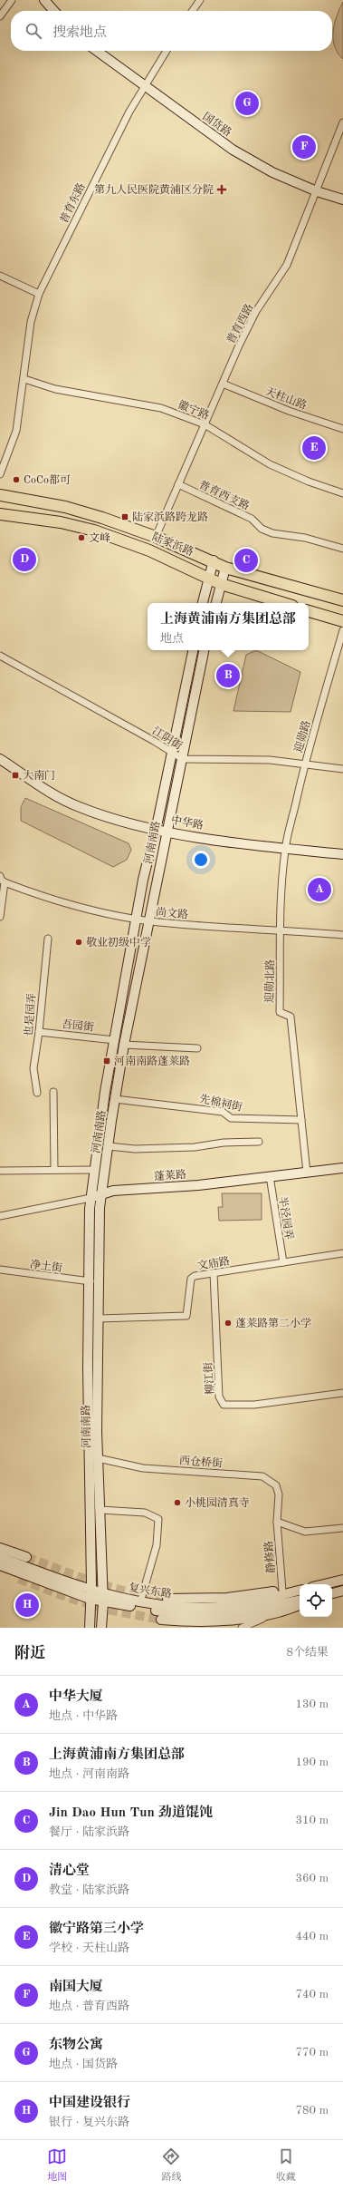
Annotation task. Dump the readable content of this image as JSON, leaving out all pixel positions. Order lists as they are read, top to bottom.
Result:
{
  "streets": {
    "main road": [
      "国货路",
      "陆家浜路",
      "中华路",
      "河南南路",
      "蓬莱路",
      "复兴东路"
    ],
    "street": [
      "普育东路",
      "普育西路",
      "天柱山路",
      "徽宁路",
      "普育西支路",
      "迎勋路",
      "江阴街",
      "尚文路",
      "迎勋北路",
      "也是园弄",
      "吾园街",
      "先棉祠街",
      "半泾园弄",
      "文庙路",
      "净土街",
      "柳江街",
      "西仓桥街",
      "静修路"
    ]
  },
  "crossings": [
    ["国货路", "普育东路"],
    ["国货路", "普育西路"],
    ["普育东路", "徽宁路"],
    ["普育西路", "天柱山路"],
    ["普育西路", "徽宁路"],
    ["普育西路", "普育西支路"],
    ["普育西路", "陆家浜路"],
    ["迎勋路", "江阴街"],
    ["迎勋路", "中华路"],
    ["迎勋路", "迎勋北路"],
    ["江阴街", "河南南路"],
    ["中华路", "河南南路"],
    ["中华路", "迎勋北路"],
    ["河南南路", "尚文路"],
    ["河南南路", "吾园街"],
    ["河南南路", "先棉祠街"],
    ["河南南路", "蓬莱路"],
    ["河南南路", "文庙路"],
    ["河南南路", "净土街"],
    ["河南南路", "西仓桥街"],
    ["河南南路", "复兴东路"],
    ["尚文路", "迎勋北路"],
    ["迎勋北路", "先棉祠街"],
    ["迎勋北路", "蓬莱路"],
    ["也是园弄", "吾园街"],
    ["蓬莱路", "半泾园弄"],
    ["半泾园弄", "文庙路"],
    ["文庙路", "柳江街"],
    ["西仓桥街", "静修路"],
    ["静修路", "复兴东路"]
  ],
  "places": {
    "health": ["第九人民医院黄浦区分院"],
    "other": [
      "CoCo都可",
      "文峰",
      "敬业初级中学",
      "蓬莱路第二小学",
      "小桃园清真寺"
    ],
    "transit": ["陆家浜路跨龙路", "大南门", "河南南路蓬莱路"]
  },
  "page": {
    "search": "搜索地点",
    "pins": [
      "G",
      "F",
      "E",
      "D",
      "C",
      "B",
      "A",
      "H"
    ],
    "popup": ["上海黄浦南方集团总部", "地点"],
    "heading": ["附近", "8个结果"],
    "list": [
      {
        "mark": "A",
        "name": "中华大厦",
        "note": "地点 · 中华路",
        "value": "130 m"
      },
      {
        "mark": "B",
        "name": "上海黄浦南方集团总部",
        "note": "地点 · 河南南路",
        "value": "190 m"
      },
      {
        "mark": "C",
        "name": "Jin Dao Hun Tun 劲道馄饨",
        "note": "餐厅 · 陆家浜路",
        "value": "310 m"
      },
      {
        "mark": "D",
        "name": "清心堂",
        "note": "教堂 · 陆家浜路",
        "value": "360 m"
      },
      {
        "mark": "E",
        "name": "徽宁路第三小学",
        "note": "学校 · 天柱山路",
        "value": "440 m"
      },
      {
        "mark": "F",
        "name": "南国大厦",
        "note": "地点 · 普育西路",
        "value": "740 m"
      },
      {
        "mark": "G",
        "name": "东物公寓",
        "note": "地点 · 国货路",
        "value": "770 m"
      },
      {
        "mark": "H",
        "name": "中国建设银行",
        "note": "银行 · 复兴东路",
        "value": "780 m"
      }
    ],
    "nav": ["地图", "路线", "收藏"]
  }
}
